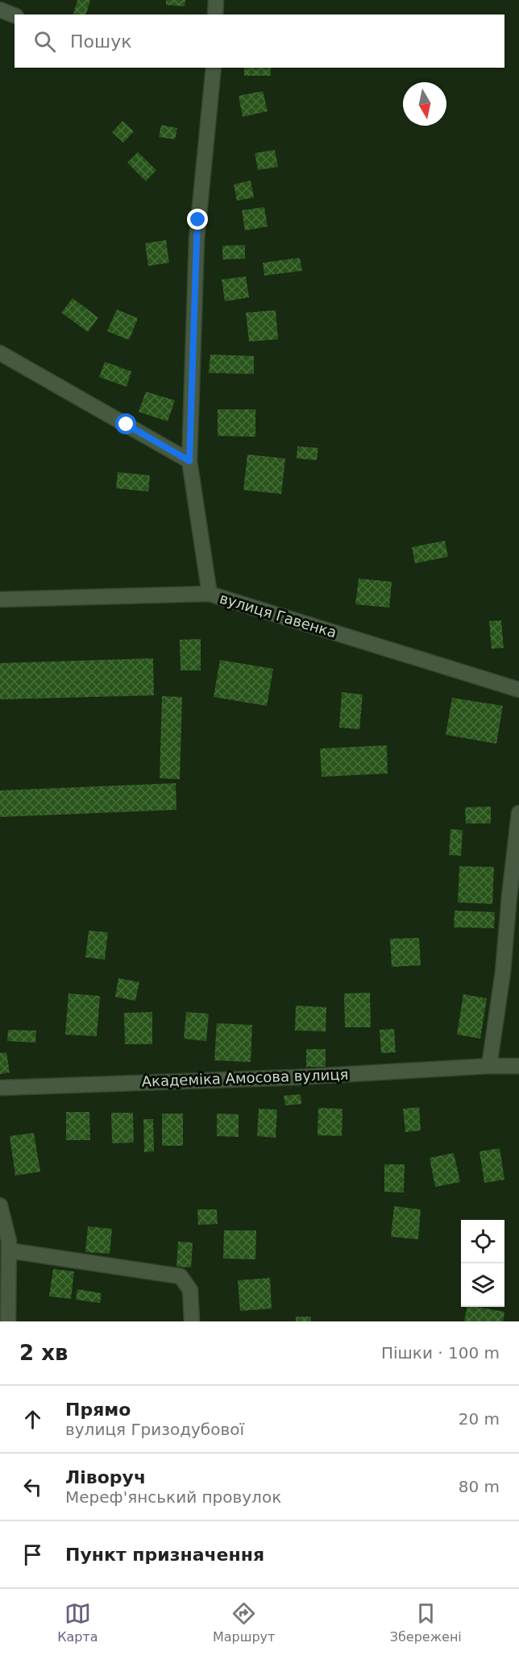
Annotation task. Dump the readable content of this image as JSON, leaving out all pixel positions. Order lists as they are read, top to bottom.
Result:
{
  "streets": {
    "street": ["вулиця Гавенка", "Академіка Амосова вулиця"]
  },
  "north": "bottom",
  "page": {
    "search": "Пошук",
    "heading": ["2 хв", "Пішки · 100 m"],
    "list": [
      ["Прямо", "вулиця Гризодубової", "20 m"],
      ["Ліворуч", "Мереф'янський провулок", "80 m"],
      "Пункт призначення"
    ],
    "nav": ["Карта", "Маршрут", "Збережені"]
  }
}
